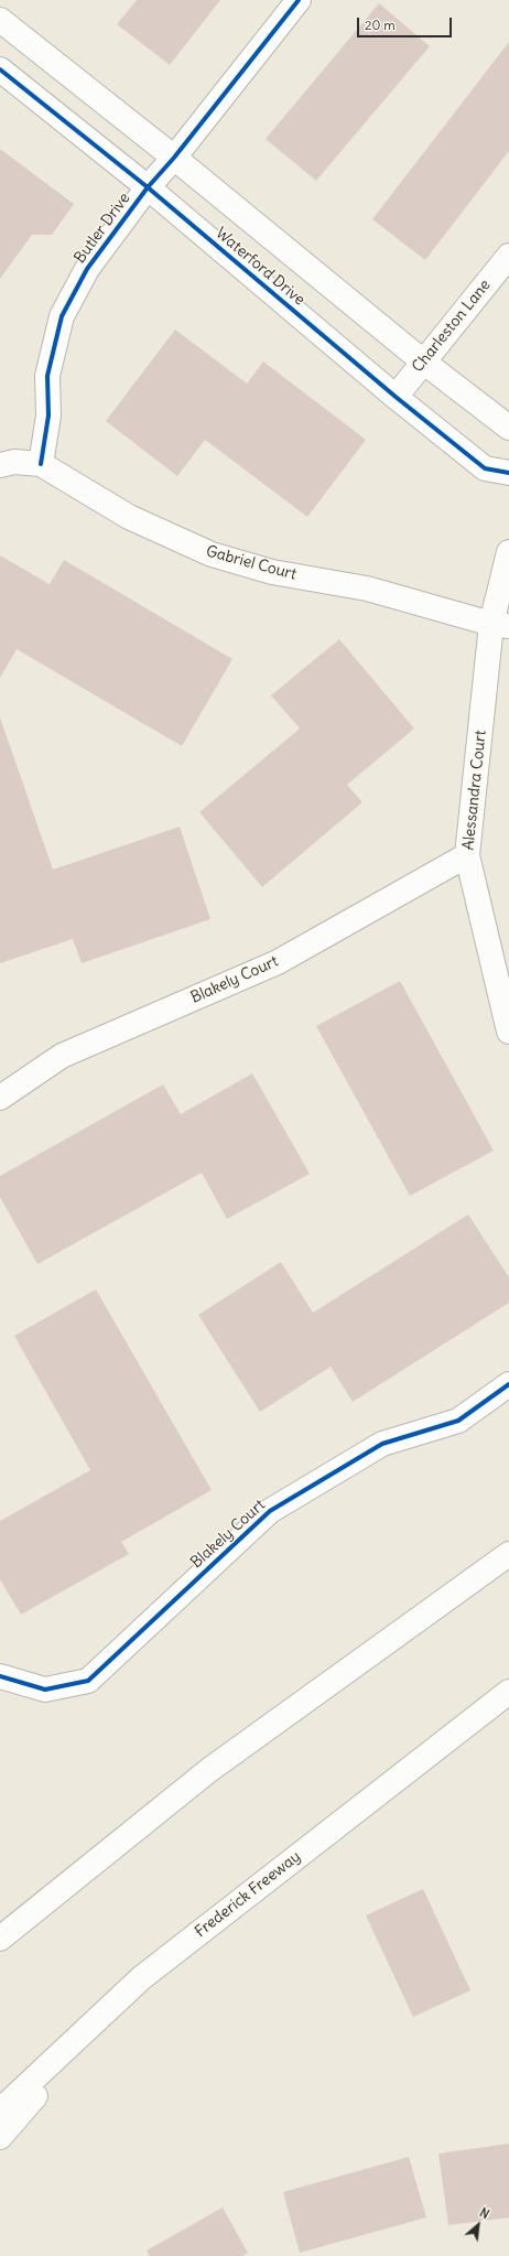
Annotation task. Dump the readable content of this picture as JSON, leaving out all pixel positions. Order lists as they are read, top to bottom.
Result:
{
  "streets": {
    "main road": [
      "Butler Drive",
      "Waterford Drive",
      "Charleston Lane",
      "Gabriel Court",
      "Alessandra Court",
      "Blakely Court",
      "Frederick Freeway"
    ]
  },
  "crossings": [
    ["Butler Drive", "Waterford Drive"],
    ["Butler Drive", "Gabriel Court"],
    ["Waterford Drive", "Charleston Lane"],
    ["Gabriel Court", "Alessandra Court"],
    ["Alessandra Court", "Blakely Court"]
  ],
  "scale_bar": "20 m",
  "north": "top right"
}
